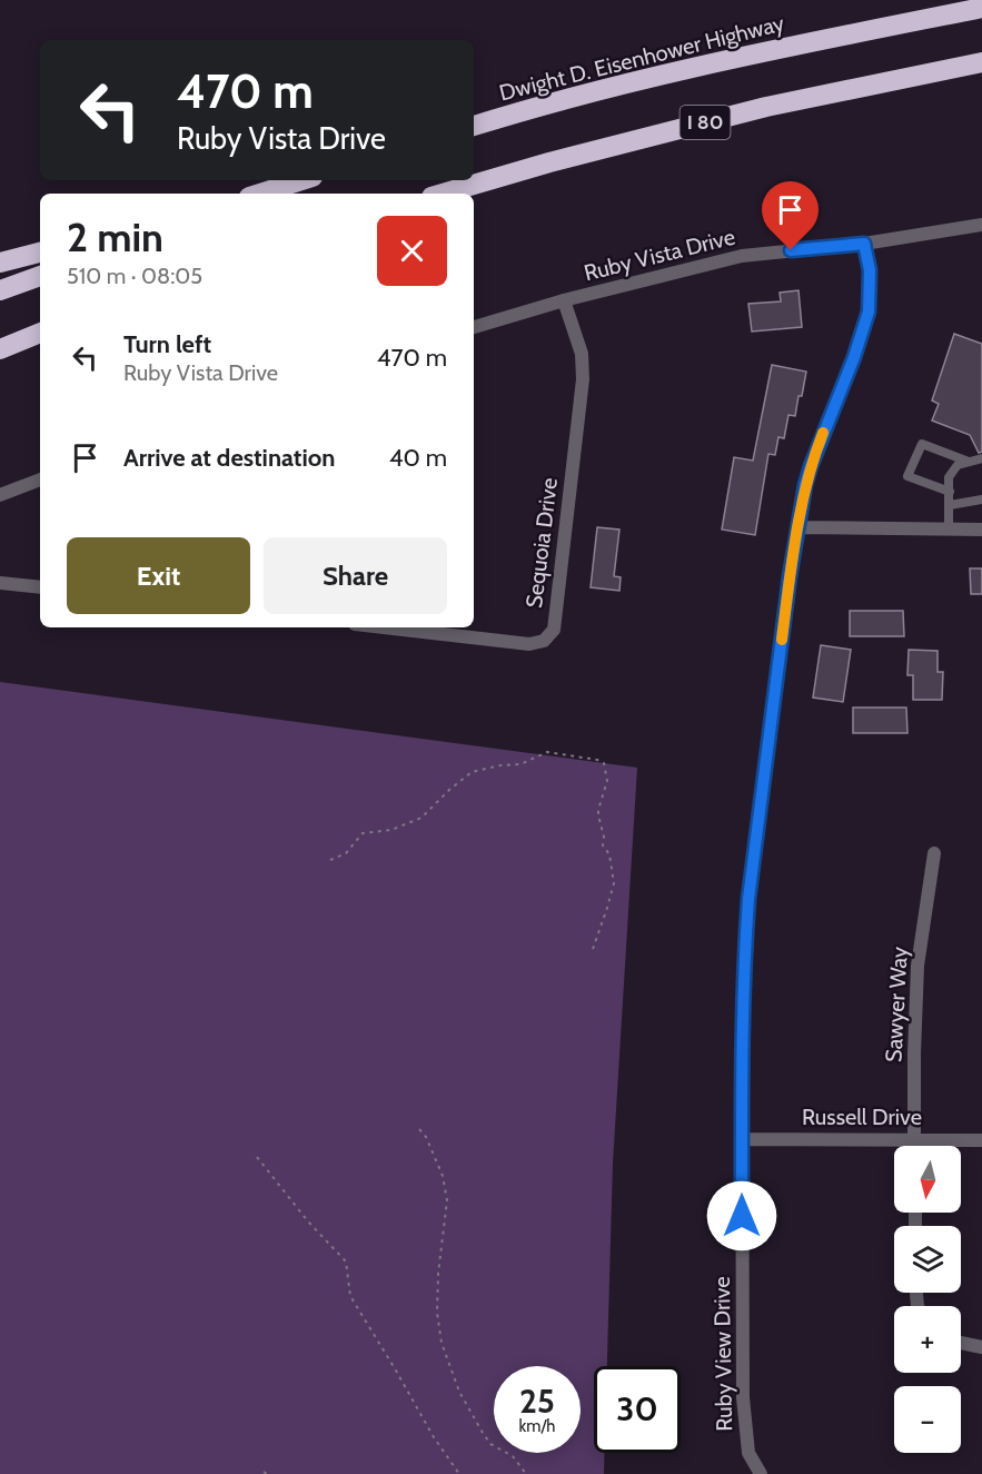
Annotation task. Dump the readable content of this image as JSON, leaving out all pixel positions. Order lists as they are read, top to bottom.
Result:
{
  "streets": {
    "highway": ["Dwight D. Eisenhower Highway", "I 80"],
    "street": [
      "Ruby Vista Drive",
      "Sequoia Drive",
      "Sawyer Way",
      "Russell Drive",
      "Ruby View Drive"
    ]
  },
  "crossings": [
    ["Ruby Vista Drive", "Sequoia Drive"],
    ["Ruby Vista Drive", "Ruby View Drive"],
    ["Sawyer Way", "Russell Drive"],
    ["Russell Drive", "Ruby View Drive"]
  ],
  "north": "bottom",
  "page": {
    "turn": ["470 m", "Ruby Vista Drive"],
    "heading": ["2 min", "510 m · 08:05"],
    "list": [
      {
        "name": "Turn left",
        "note": "Ruby Vista Drive",
        "value": "470 m"
      },
      {
        "name": "Arrive at destination",
        "value": "40 m"
      }
    ],
    "buttons": ["Exit", "Share"],
    "map_buttons": ["+", "−"],
    "speed": "25 km/h",
    "limit": "30"
  }
}
